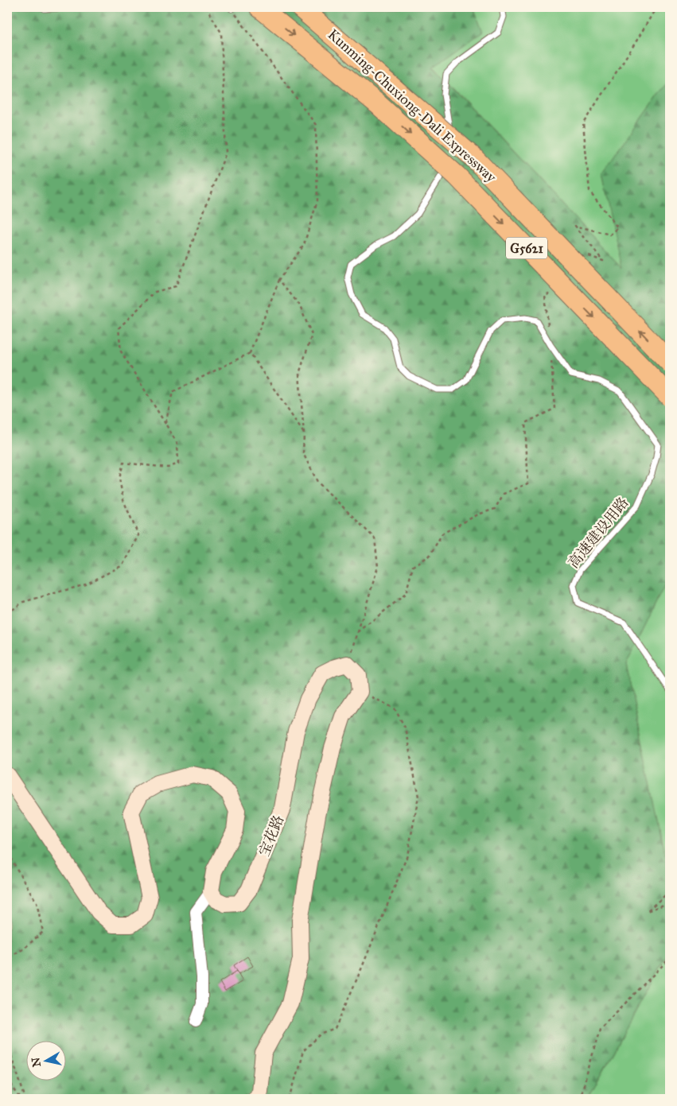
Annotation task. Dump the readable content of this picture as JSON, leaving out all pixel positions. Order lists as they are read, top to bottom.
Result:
{
  "streets": {
    "highway": ["Kunming-Chuxiong-Dali Expressway", "G5621"],
    "main road": ["宝花路"],
    "lane": ["高速建设用路"]
  },
  "north": "left"
}
